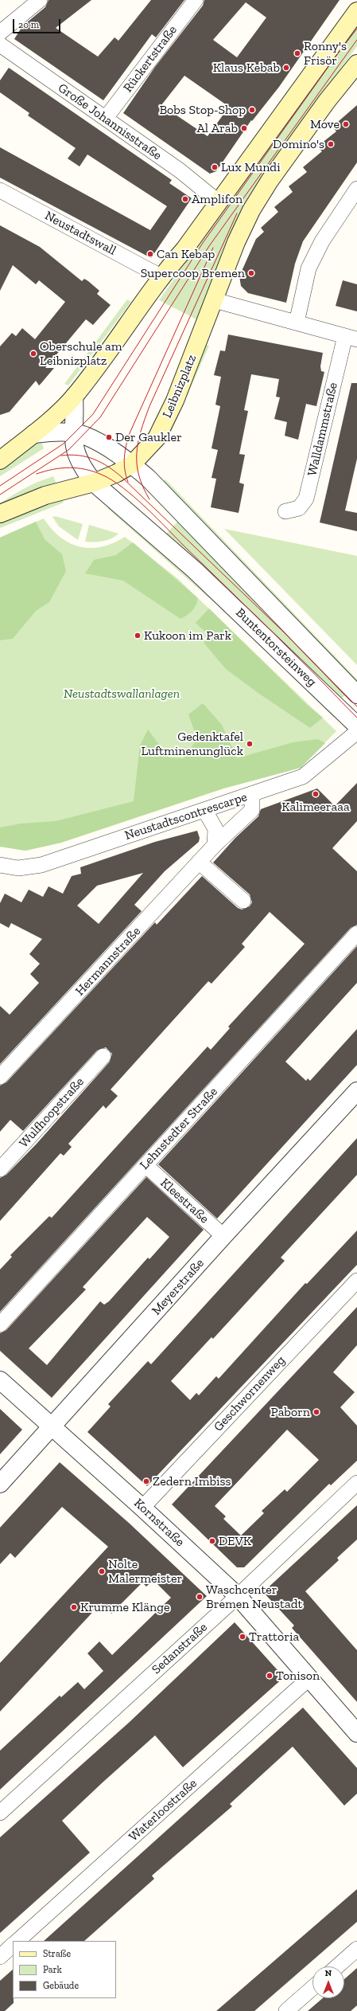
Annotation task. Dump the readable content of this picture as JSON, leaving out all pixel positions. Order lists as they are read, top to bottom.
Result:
{
  "streets": {
    "main road": ["Leibnizplatz"],
    "street": [
      "Rückertstraße",
      "Große Johannisstraße",
      "Neustadtswall",
      "Walldammstraße",
      "Buntentorsteinweg",
      "Neustadtscontrescarpe",
      "Hermannstraße",
      "Wulfhoopstraße",
      "Lehnstedter Straße",
      "Kleestraße",
      "Meyerstraße",
      "Geschwornenweg",
      "Kornstraße",
      "Sedanstraße",
      "Waterloostraße"
    ]
  },
  "crossings": [
    ["Rückertstraße", "Große Johannisstraße"],
    ["Leibnizplatz", "Buntentorsteinweg"],
    ["Neustadtscontrescarpe", "Hermannstraße"],
    ["Lehnstedter Straße", "Kleestraße"],
    ["Kleestraße", "Meyerstraße"],
    ["Meyerstraße", "Kornstraße"],
    ["Geschwornenweg", "Kornstraße"],
    ["Kornstraße", "Sedanstraße"],
    ["Kornstraße", "Waterloostraße"]
  ],
  "parks": ["Neustadtswallanlagen"],
  "places": [
    "Ronny's Frisör",
    "Klaus Kebab",
    "Bobs Stop-Shop",
    "Move",
    "Al Arab",
    "Domino's",
    "Lux Mundi",
    "Amplifon",
    "Can Kebap",
    "Supercoop Bremen",
    "Oberschule am Leibnizplatz",
    "Der Gaukler",
    "Kukoon im Park",
    "Gedenktafel Luftminenunglück",
    "Kalimeeraaa",
    "Paborn",
    "Zedern Imbiss",
    "DEVK",
    "Nolte Malermeister",
    "Waschcenter Bremen Neustadt",
    "Krumme Klänge",
    "Trattoria",
    "Tonison"
  ],
  "legend": ["Straße", "Park", "Gebäude"],
  "scale_bar": "20 m",
  "north": "top"
}
